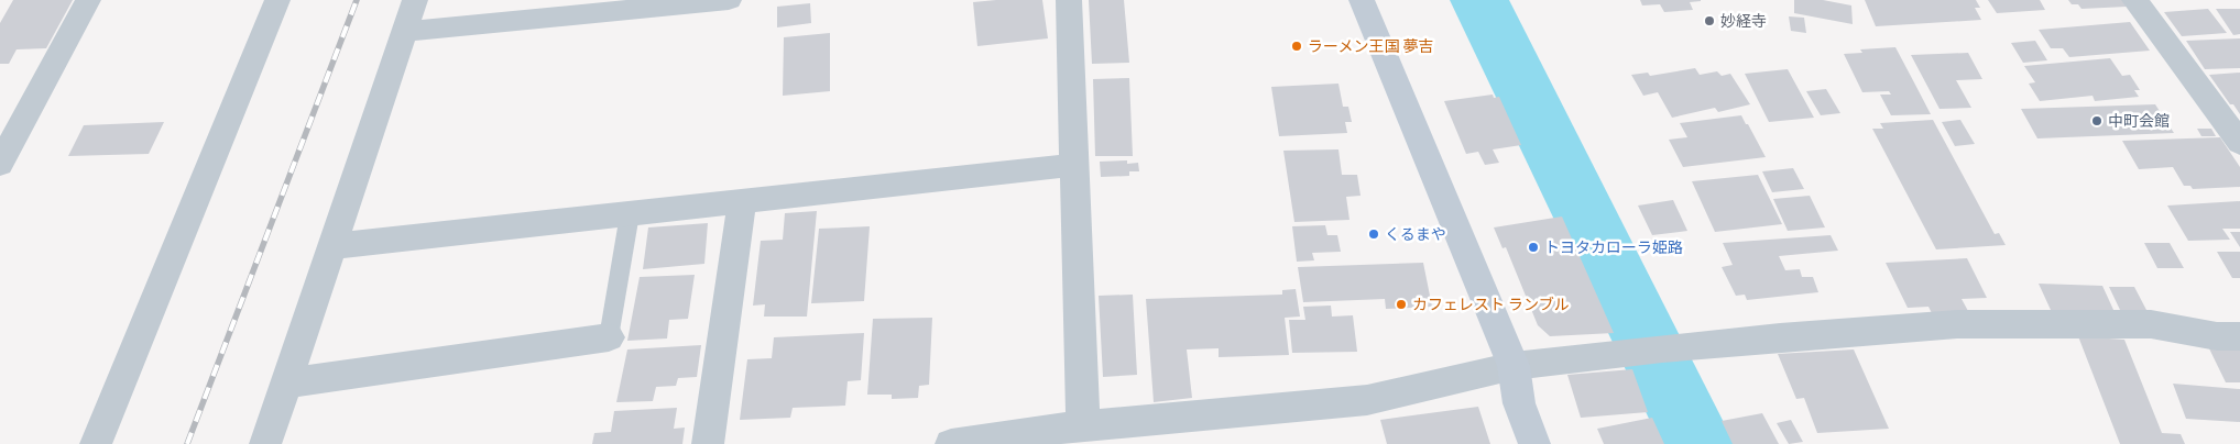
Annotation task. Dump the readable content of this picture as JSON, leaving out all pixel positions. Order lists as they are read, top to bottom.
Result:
{
  "places": [
    "妙経寺",
    "ラーメン王国 夢吉",
    "中町会館",
    "くるまや",
    "トヨタカローラ姫路",
    "カフェレスト ランブル"
  ]
}
